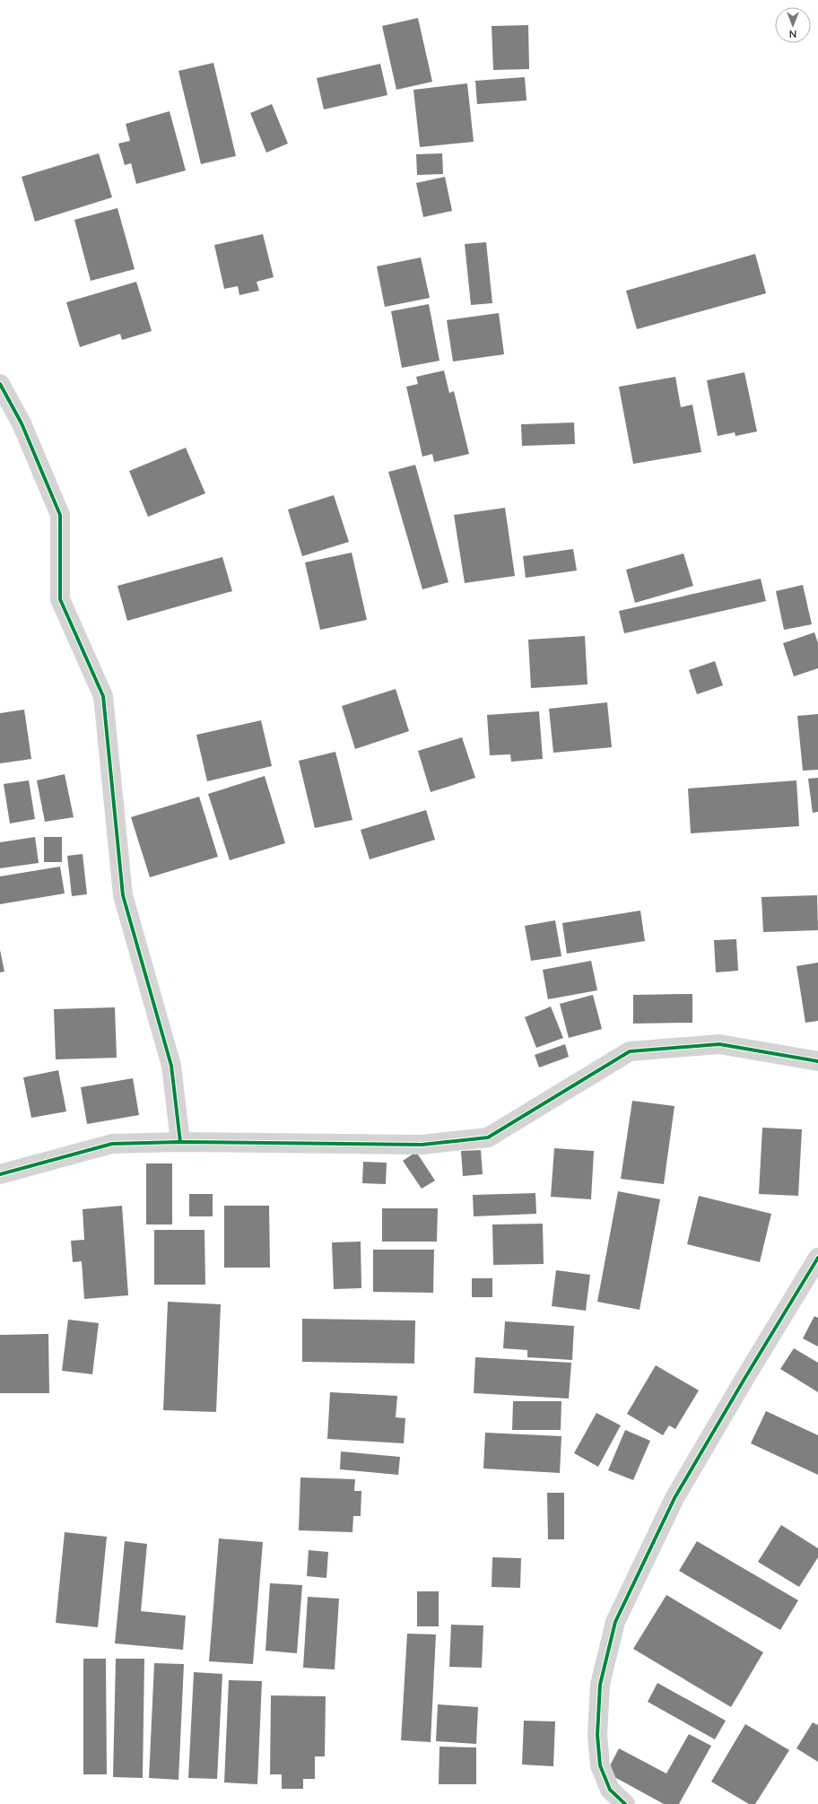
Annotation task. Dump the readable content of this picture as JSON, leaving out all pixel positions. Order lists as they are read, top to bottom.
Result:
{
  "north": "bottom"
}
